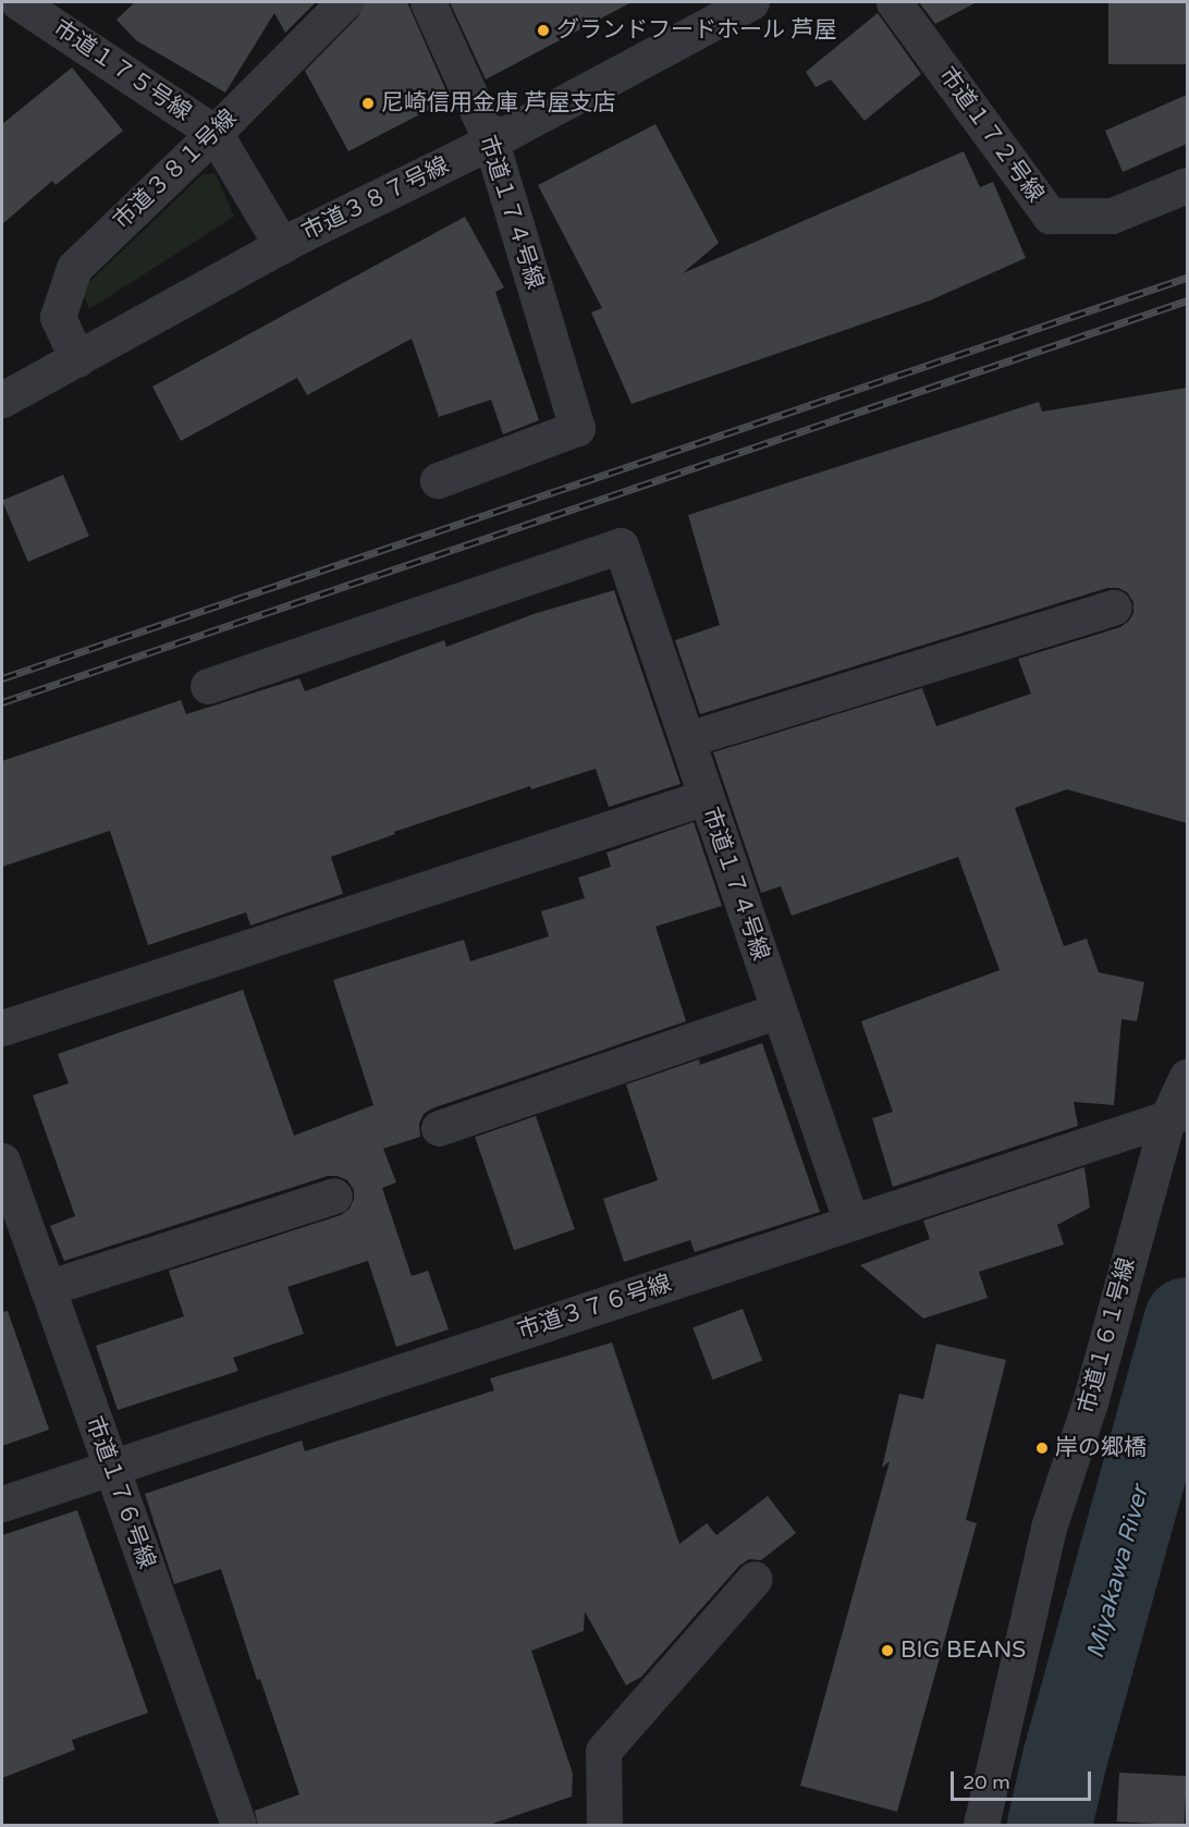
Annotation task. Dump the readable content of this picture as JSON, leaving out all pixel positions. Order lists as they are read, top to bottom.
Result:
{
  "streets": {
    "street": [
      "市道１７５号線",
      "市道１７２号線",
      "市道３８１号線",
      "市道３８７号線",
      "市道１７４号線",
      "市道３７６号線",
      "市道１６１号線",
      "市道１７６号線"
    ]
  },
  "crossings": [
    ["市道１７５号線", "市道３８１号線"],
    ["市道１７５号線", "市道３８７号線"],
    ["市道３８１号線", "市道３８７号線"],
    ["市道３８７号線", "市道１７４号線"],
    ["市道１７４号線", "市道３７６号線"],
    ["市道３７６号線", "市道１６１号線"],
    ["市道３７６号線", "市道１７６号線"]
  ],
  "water": ["Miyakawa River"],
  "places": [
    "グランドフードホール 芦屋",
    "尼崎信用金庫 芦屋支店",
    "岸の郷橋",
    "BIG BEANS"
  ],
  "scale_bar": "20 m"
}
